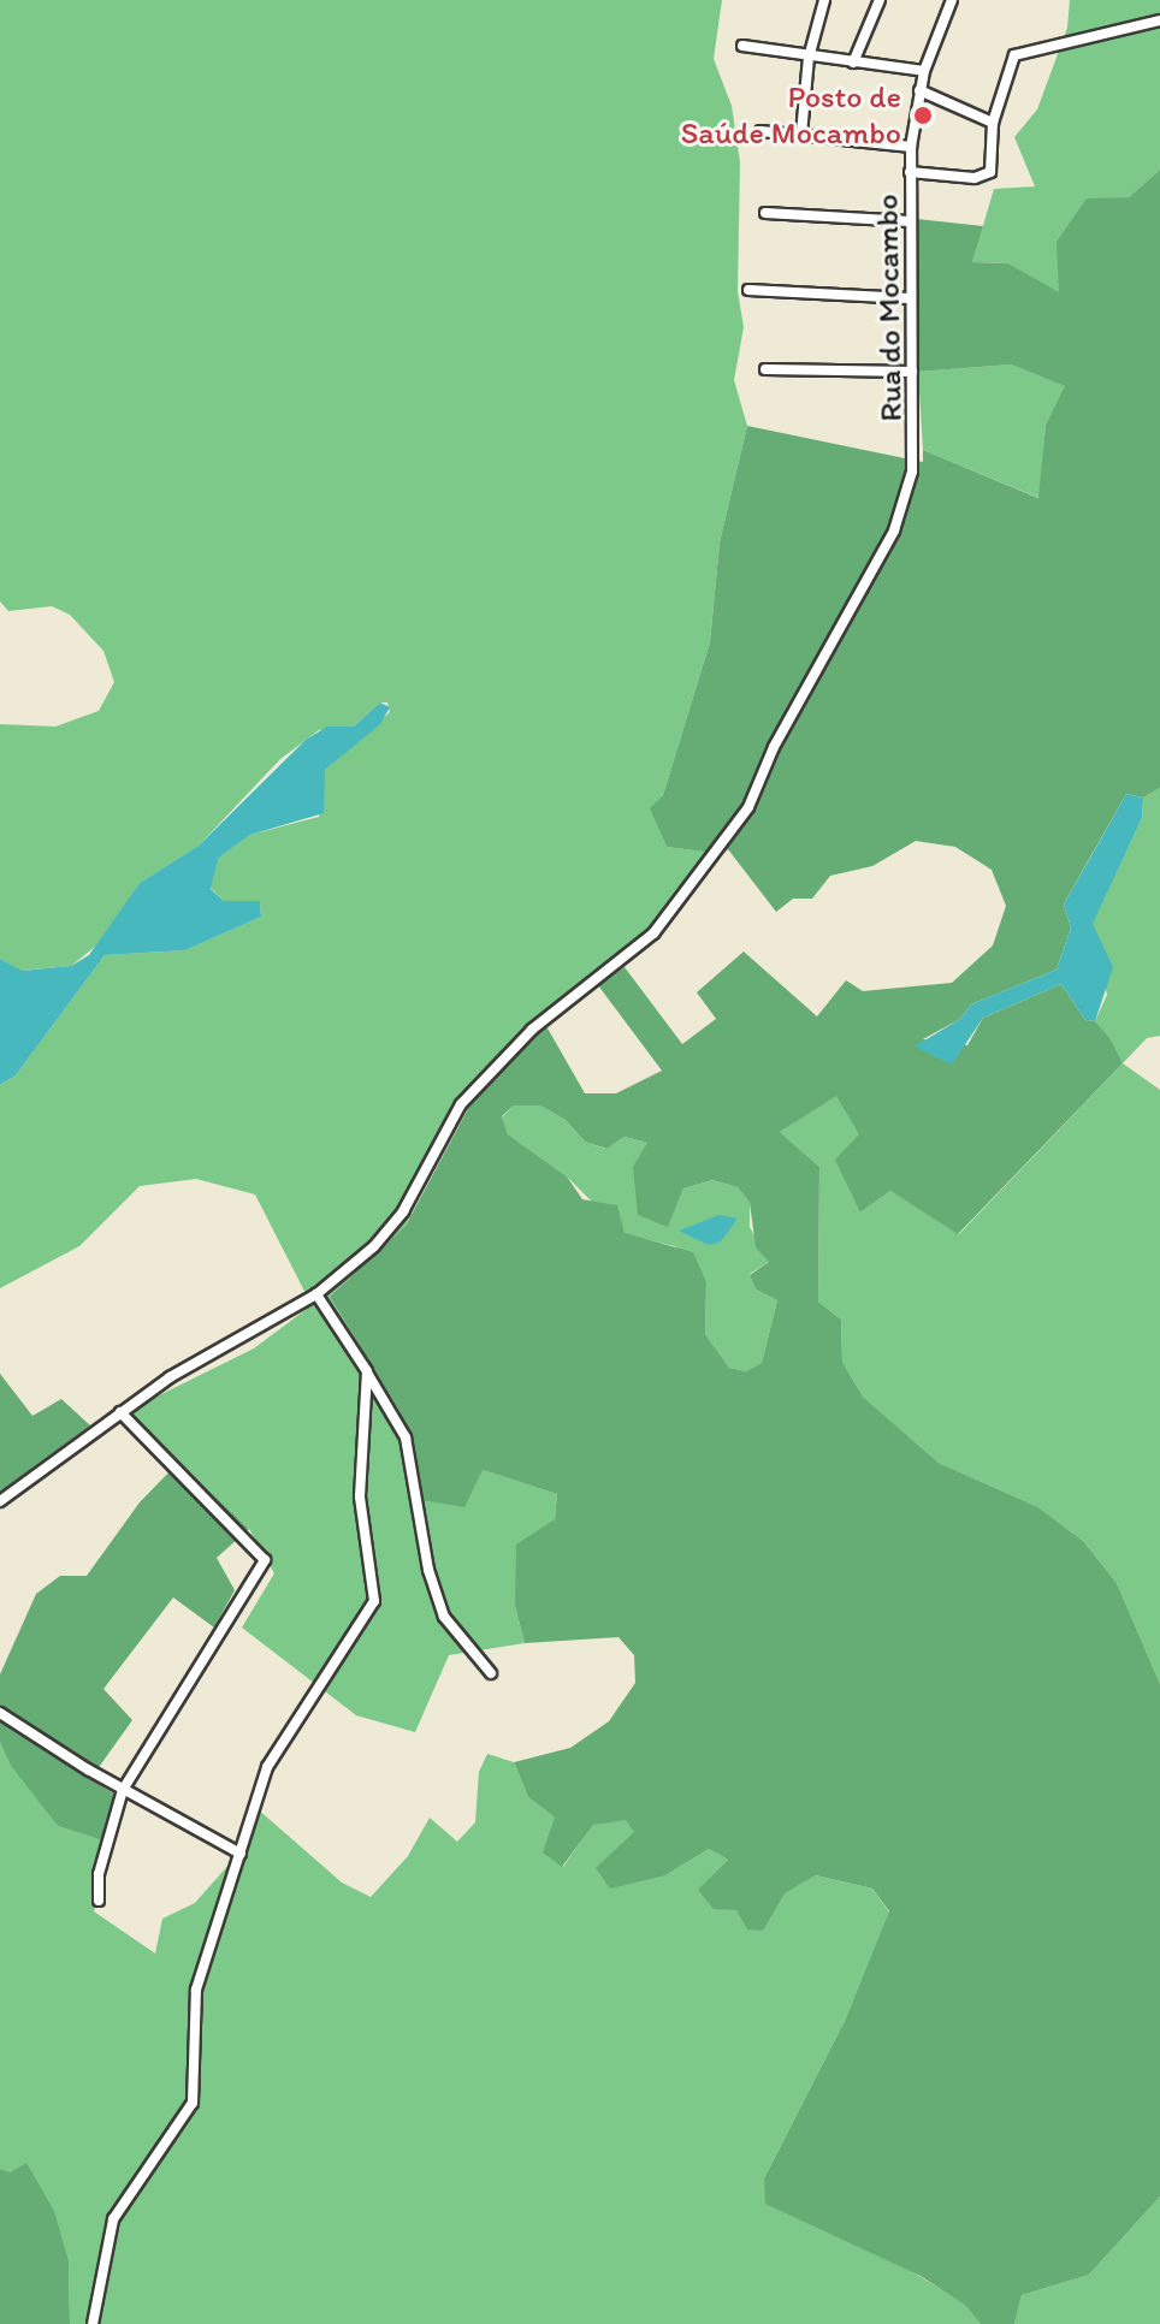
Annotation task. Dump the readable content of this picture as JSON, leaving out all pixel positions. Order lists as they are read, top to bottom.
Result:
{
  "streets": {
    "street": ["Rua do Mocambo"]
  },
  "places": ["Posto de Saúde Mocambo"]
}
